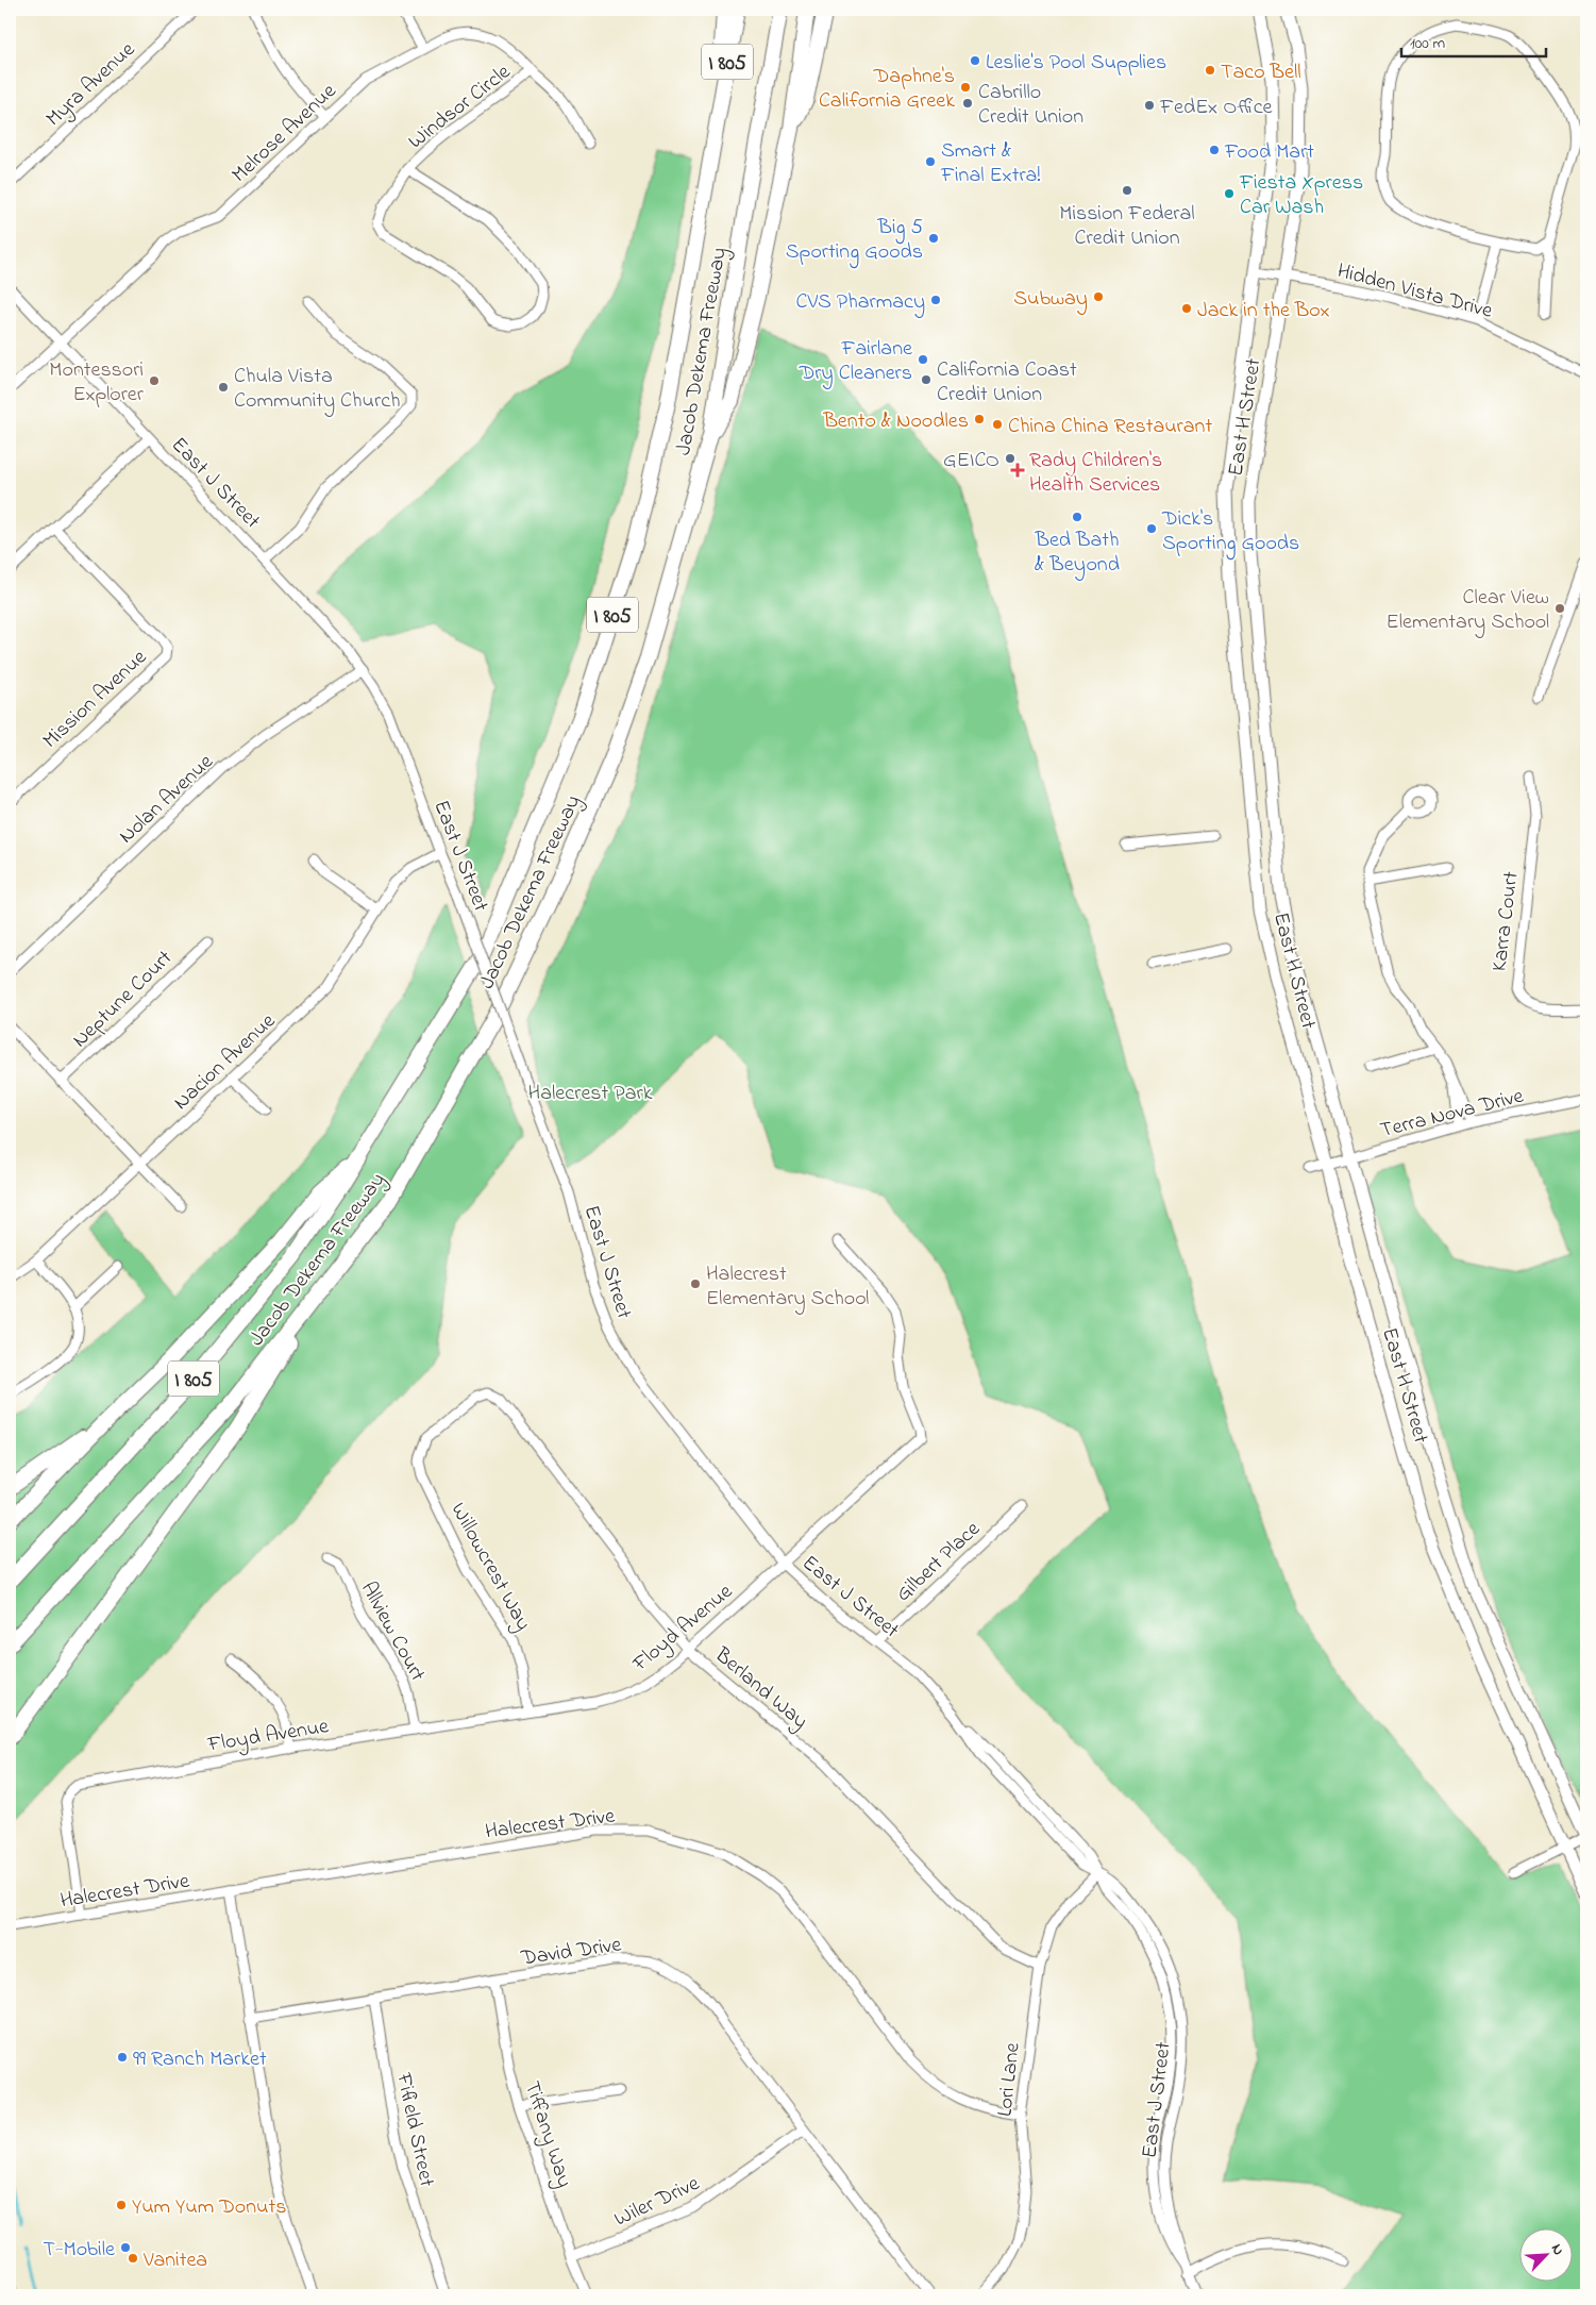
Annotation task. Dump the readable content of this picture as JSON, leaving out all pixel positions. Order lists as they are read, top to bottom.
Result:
{
  "streets": {
    "highway": ["I 805", "Jacob Dekema Freeway"],
    "main road": ["East H Street"],
    "street": [
      "Myra Avenue",
      "Windsor Circle",
      "Melrose Avenue",
      "Hidden Vista Drive",
      "East J Street",
      "Mission Avenue",
      "Nolan Avenue",
      "Karra Court",
      "Neptune Court",
      "Nacion Avenue",
      "Terra Nova Drive",
      "Gilbert Place",
      "Willowcrest Way",
      "Floyd Avenue",
      "Allview Court",
      "Berland Way",
      "Halecrest Drive",
      "David Drive",
      "Lori Lane",
      "Fifield Street",
      "Tiffany Way",
      "Wiler Drive"
    ]
  },
  "crossings": [
    ["Windsor Circle", "Melrose Avenue"],
    ["Melrose Avenue", "East J Street"],
    ["Hidden Vista Drive", "East H Street"],
    ["East H Street", "Terra Nova Drive"],
    ["East J Street", "Nolan Avenue"],
    ["East J Street", "Nacion Avenue"],
    ["East J Street", "Gilbert Place"],
    ["East J Street", "Floyd Avenue"],
    ["East J Street", "Lori Lane"],
    ["Willowcrest Way", "Floyd Avenue"],
    ["Willowcrest Way", "Berland Way"],
    ["Floyd Avenue", "Allview Court"],
    ["Floyd Avenue", "Berland Way"],
    ["Floyd Avenue", "Halecrest Drive"],
    ["Berland Way", "Lori Lane"],
    ["Halecrest Drive", "Lori Lane"],
    ["David Drive", "Fifield Street"],
    ["David Drive", "Tiffany Way"],
    ["David Drive", "Wiler Drive"],
    ["Tiffany Way", "Wiler Drive"]
  ],
  "parks": ["Halecrest Park"],
  "places": {
    "other": [
      "Leslie's Pool Supplies",
      "Taco Bell",
      "Daphne's California Greek",
      "Cabrillo Credit Union",
      "FedEx Office",
      "Food Mart",
      "Smart & Final Extra!",
      "Mission Federal Credit Union",
      "Fiesta Xpress Car Wash",
      "Big 5 Sporting Goods",
      "Subway",
      "CVS Pharmacy",
      "Jack in the Box",
      "Fairlane Dry Cleaners",
      "California Coast Credit Union",
      "Montessori Explorer",
      "Chula Vista Community Church",
      "Bento & Noodles",
      "China China Restaurant",
      "GEICO",
      "Bed Bath & Beyond",
      "Dick's Sporting Goods",
      "Clear View Elementary School",
      "Halecrest Elementary School",
      "99 Ranch Market",
      "Yum Yum Donuts",
      "T-Mobile",
      "Vanitea"
    ],
    "health": ["Rady Children's Health Services"]
  },
  "scale_bar": "100 m",
  "north": "top right"
}
